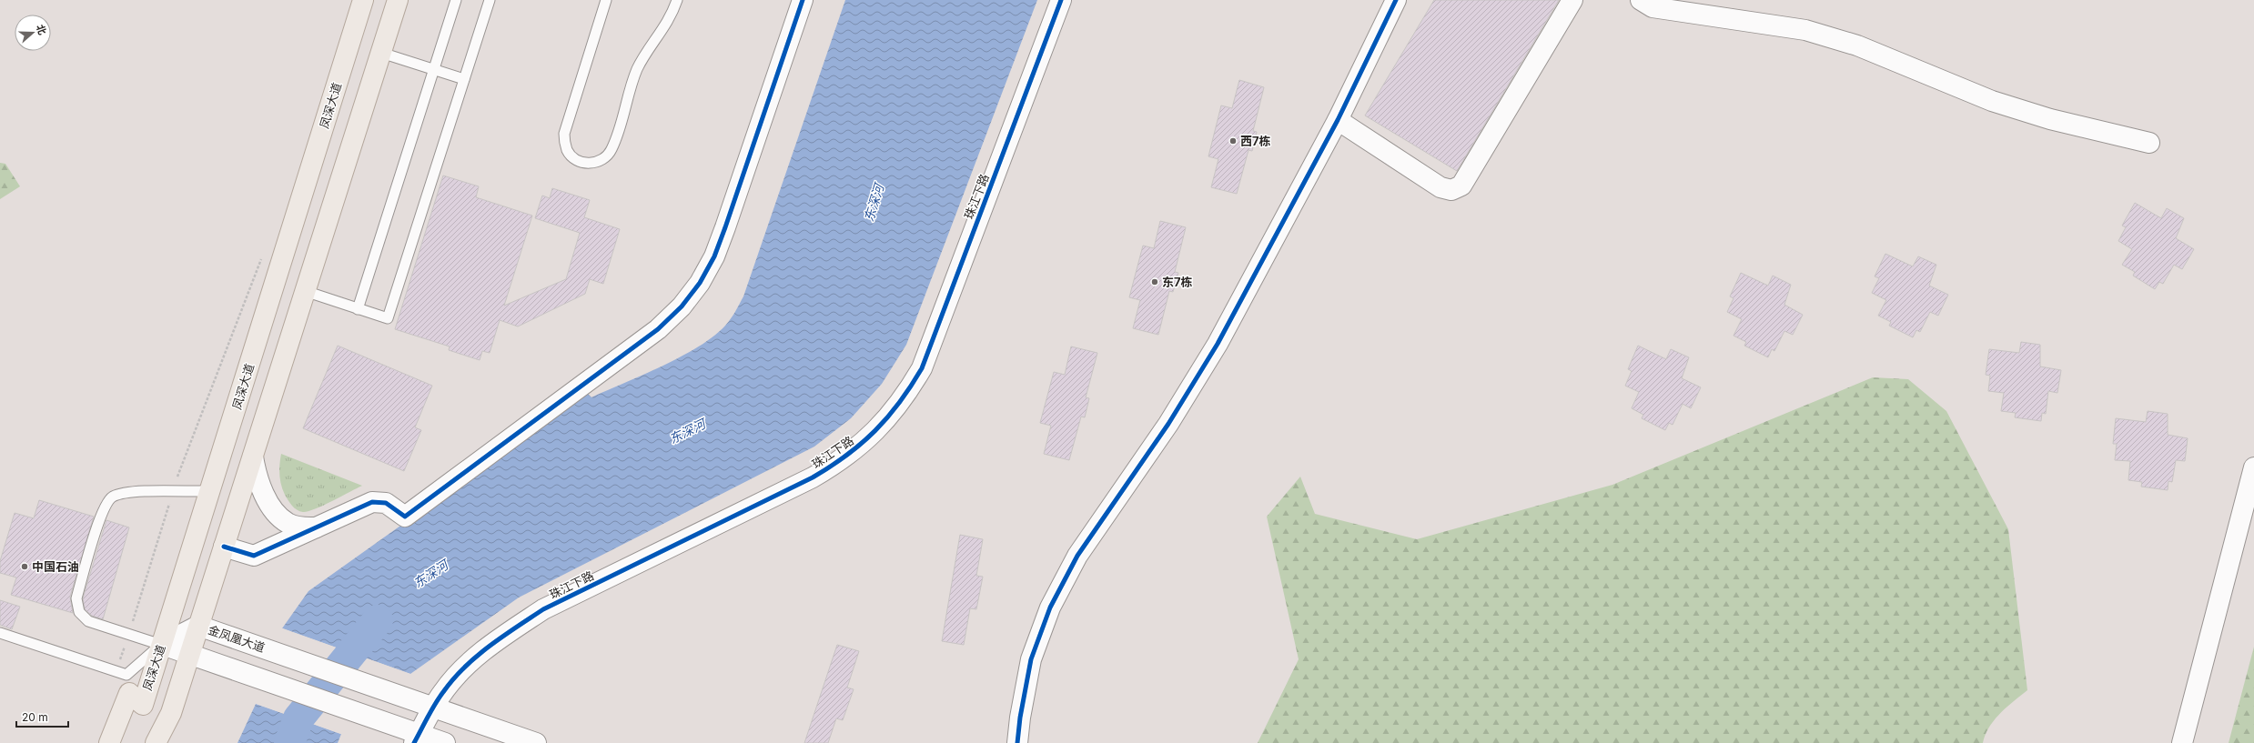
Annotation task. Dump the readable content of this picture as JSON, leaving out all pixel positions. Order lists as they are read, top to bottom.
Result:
{
  "streets": {
    "main road": ["凤深大道"],
    "street": ["珠江下路", "金凤凰大道"]
  },
  "crossings": [
    ["凤深大道", "金凤凰大道"],
    ["珠江下路", "金凤凰大道"]
  ],
  "water": ["东深河"],
  "places": ["西7栋", "东7栋", "中国石油"],
  "scale_bar": "20 m",
  "north": "right"
}
